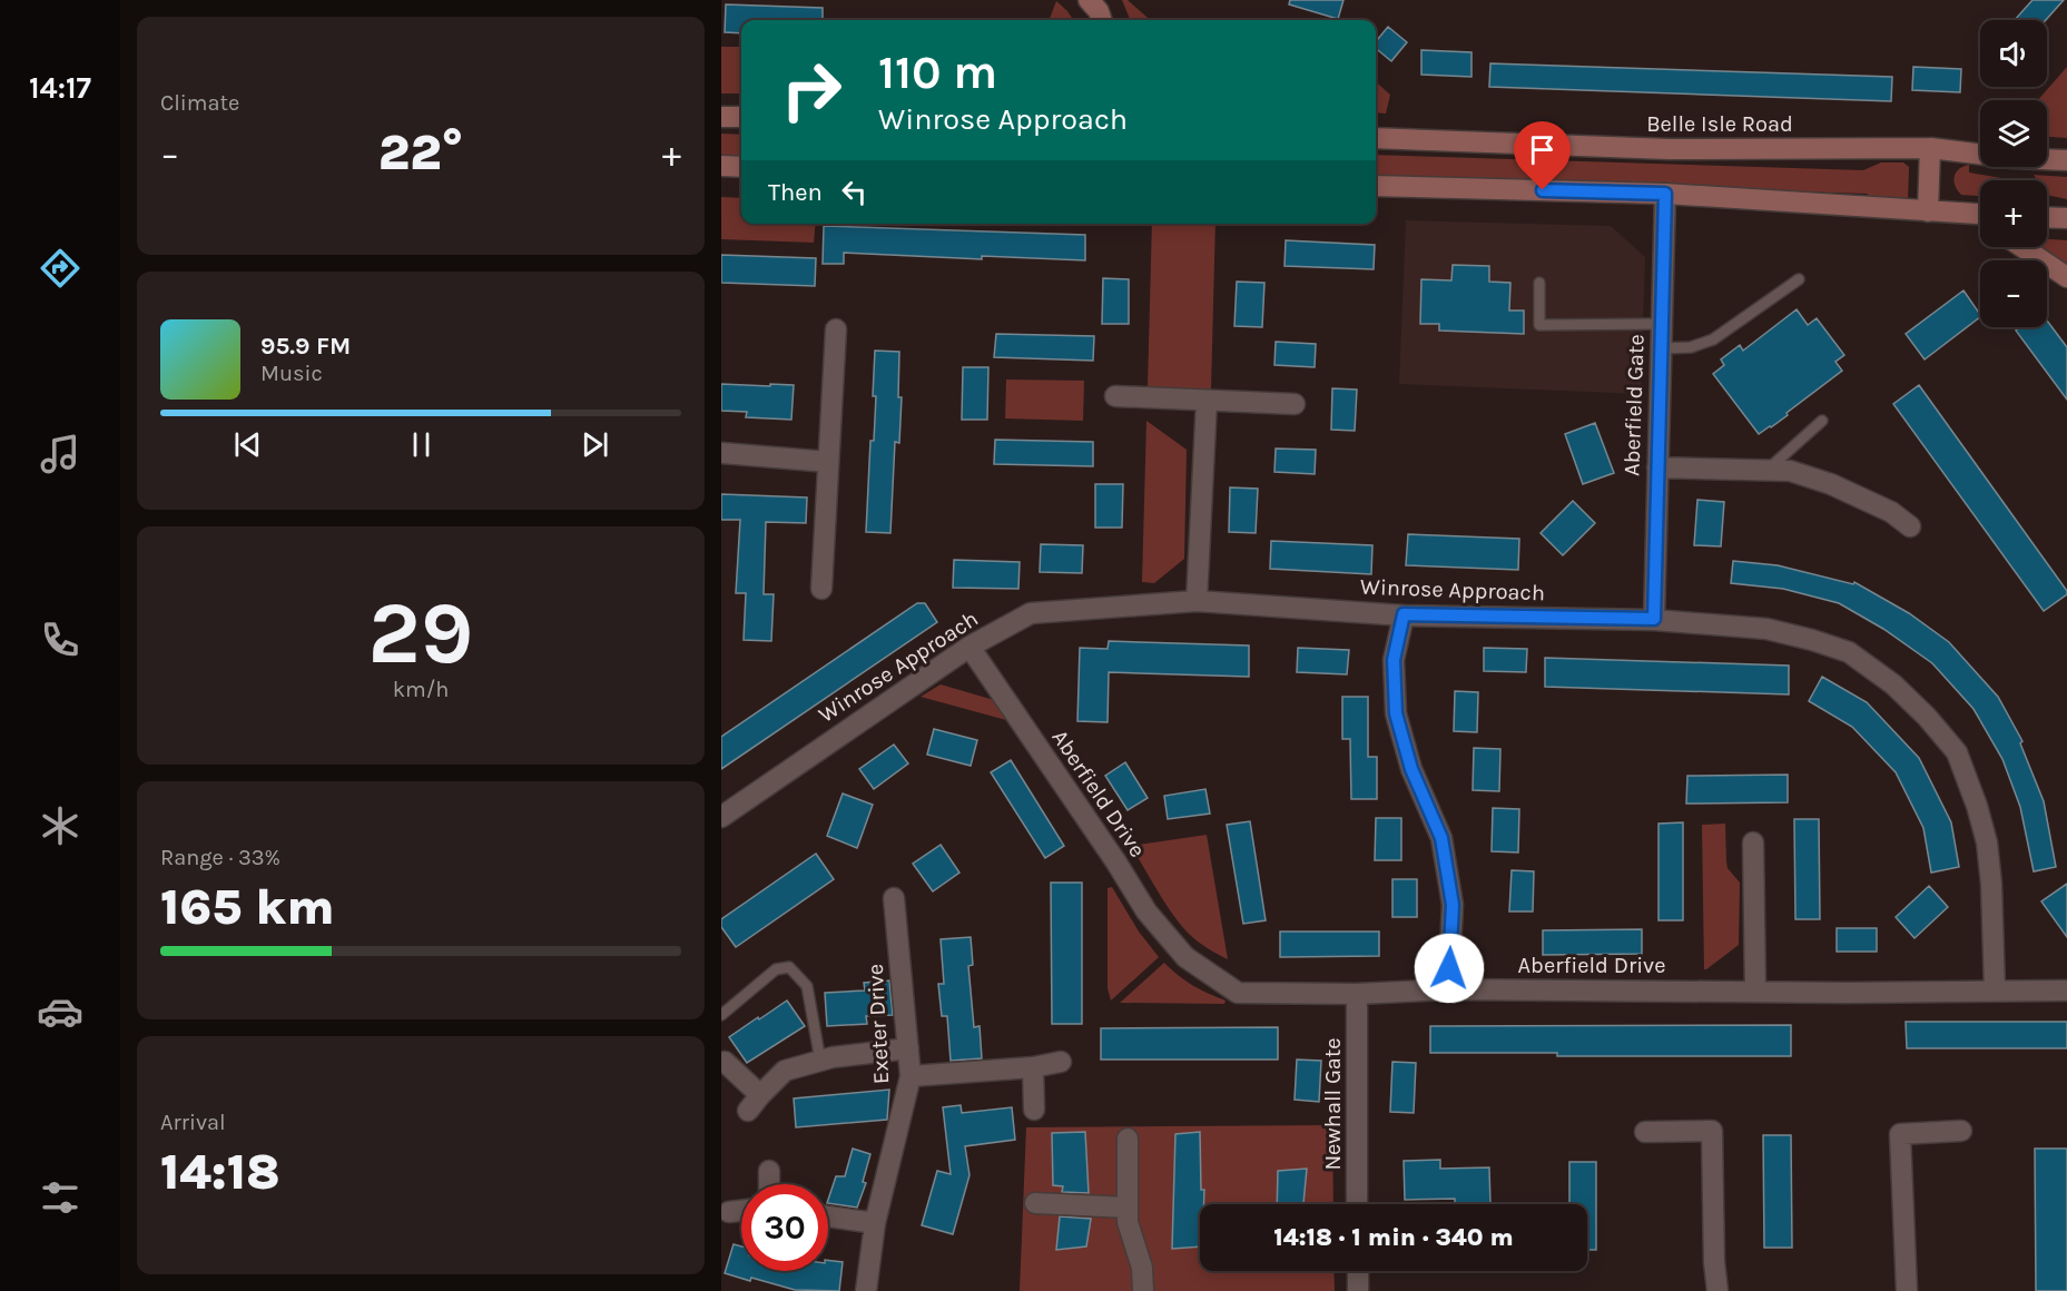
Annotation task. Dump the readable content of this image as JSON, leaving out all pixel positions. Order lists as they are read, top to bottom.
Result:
{
  "streets": {
    "street": [
      "Belle Isle Road",
      "Aberfield Gate",
      "Winrose Approach",
      "Aberfield Drive",
      "Exeter Drive",
      "Newhall Gate"
    ]
  },
  "crossings": [
    ["Aberfield Gate", "Winrose Approach"],
    ["Winrose Approach", "Aberfield Drive"],
    ["Aberfield Drive", "Newhall Gate"]
  ],
  "page": {
    "tabs": "14:17",
    "tile": [
      "Climate",
      ["29", "km/h"],
      ["Range · 33%", "165 km"],
      ["Arrival", "14:18"]
    ],
    "map_buttons": ["+", "−"],
    "turn": ["110 m", "Winrose Approach"],
    "heat": ["−", "22°", "+"],
    "then": "Then",
    "song": ["95.9 FM", "Music"],
    "limit": "30",
    "trip": "14:18 · 1 min · 340 m"
  }
}
